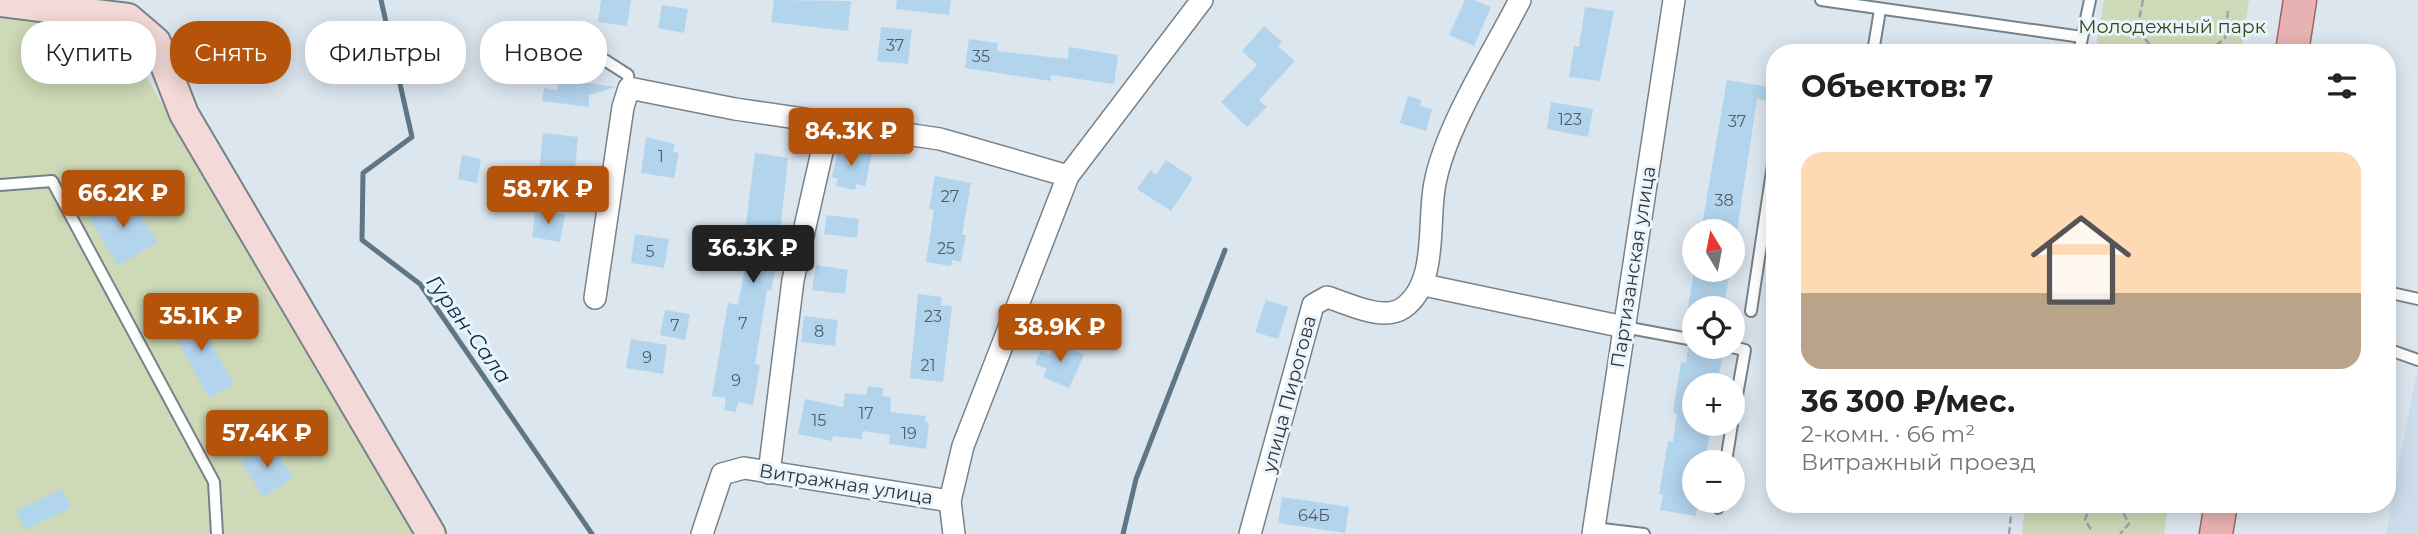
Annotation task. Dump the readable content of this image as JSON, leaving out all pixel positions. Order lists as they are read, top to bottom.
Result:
{
  "streets": {
    "street": ["Партизанская улица", "улица Пирогова", "Витражная улица"]
  },
  "water": ["Гурвн-Сала"],
  "parks": ["Молодежный парк"],
  "house_numbers": [
    "37",
    "35",
    "123",
    "37",
    "1",
    "27",
    "38",
    "25",
    "5",
    "23",
    "7",
    "7",
    "8",
    "9",
    "21",
    "9",
    "17",
    "15",
    "19",
    "64Б"
  ],
  "north": "top",
  "page": {
    "chip": [
      "Купить",
      "Снять",
      "Фильтры",
      "Новое"
    ],
    "heading": "Объектов: 7",
    "price": [
      "84.3K ₽",
      "58.7K ₽",
      "66.2K ₽",
      "36.3K ₽",
      "35.1K ₽",
      "38.9K ₽",
      "57.4K ₽"
    ],
    "list": [
      {
        "name": "36 300 ₽/мес.",
        "note": "2-комн. · 66 m² · Витражный проезд"
      }
    ],
    "map_buttons": ["+", "−"]
  }
}
